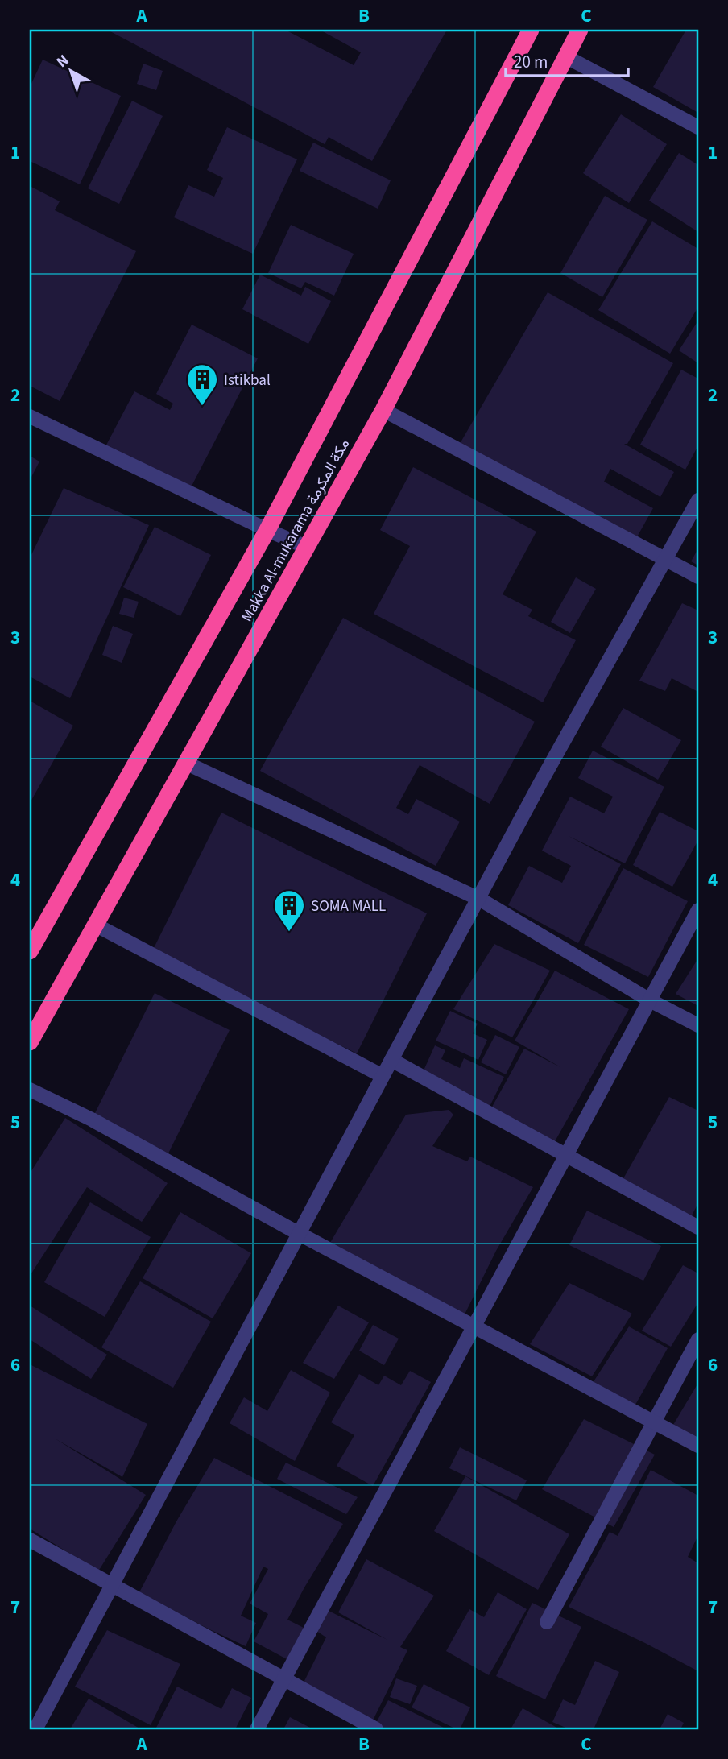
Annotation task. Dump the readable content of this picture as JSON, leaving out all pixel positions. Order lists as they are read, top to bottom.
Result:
{
  "streets": {
    "highway": ["Makka Al-mukarama مكة المكرمة"]
  },
  "places": {
    "building": ["Istikbal", "SOMA MALL"]
  },
  "scale_bar": "20 m",
  "north": "top left",
  "grid": {
    "columns": ["A", "B", "C"],
    "rows": [
      "1",
      "2",
      "3",
      "4",
      "5",
      "6",
      "7"
    ]
  }
}
